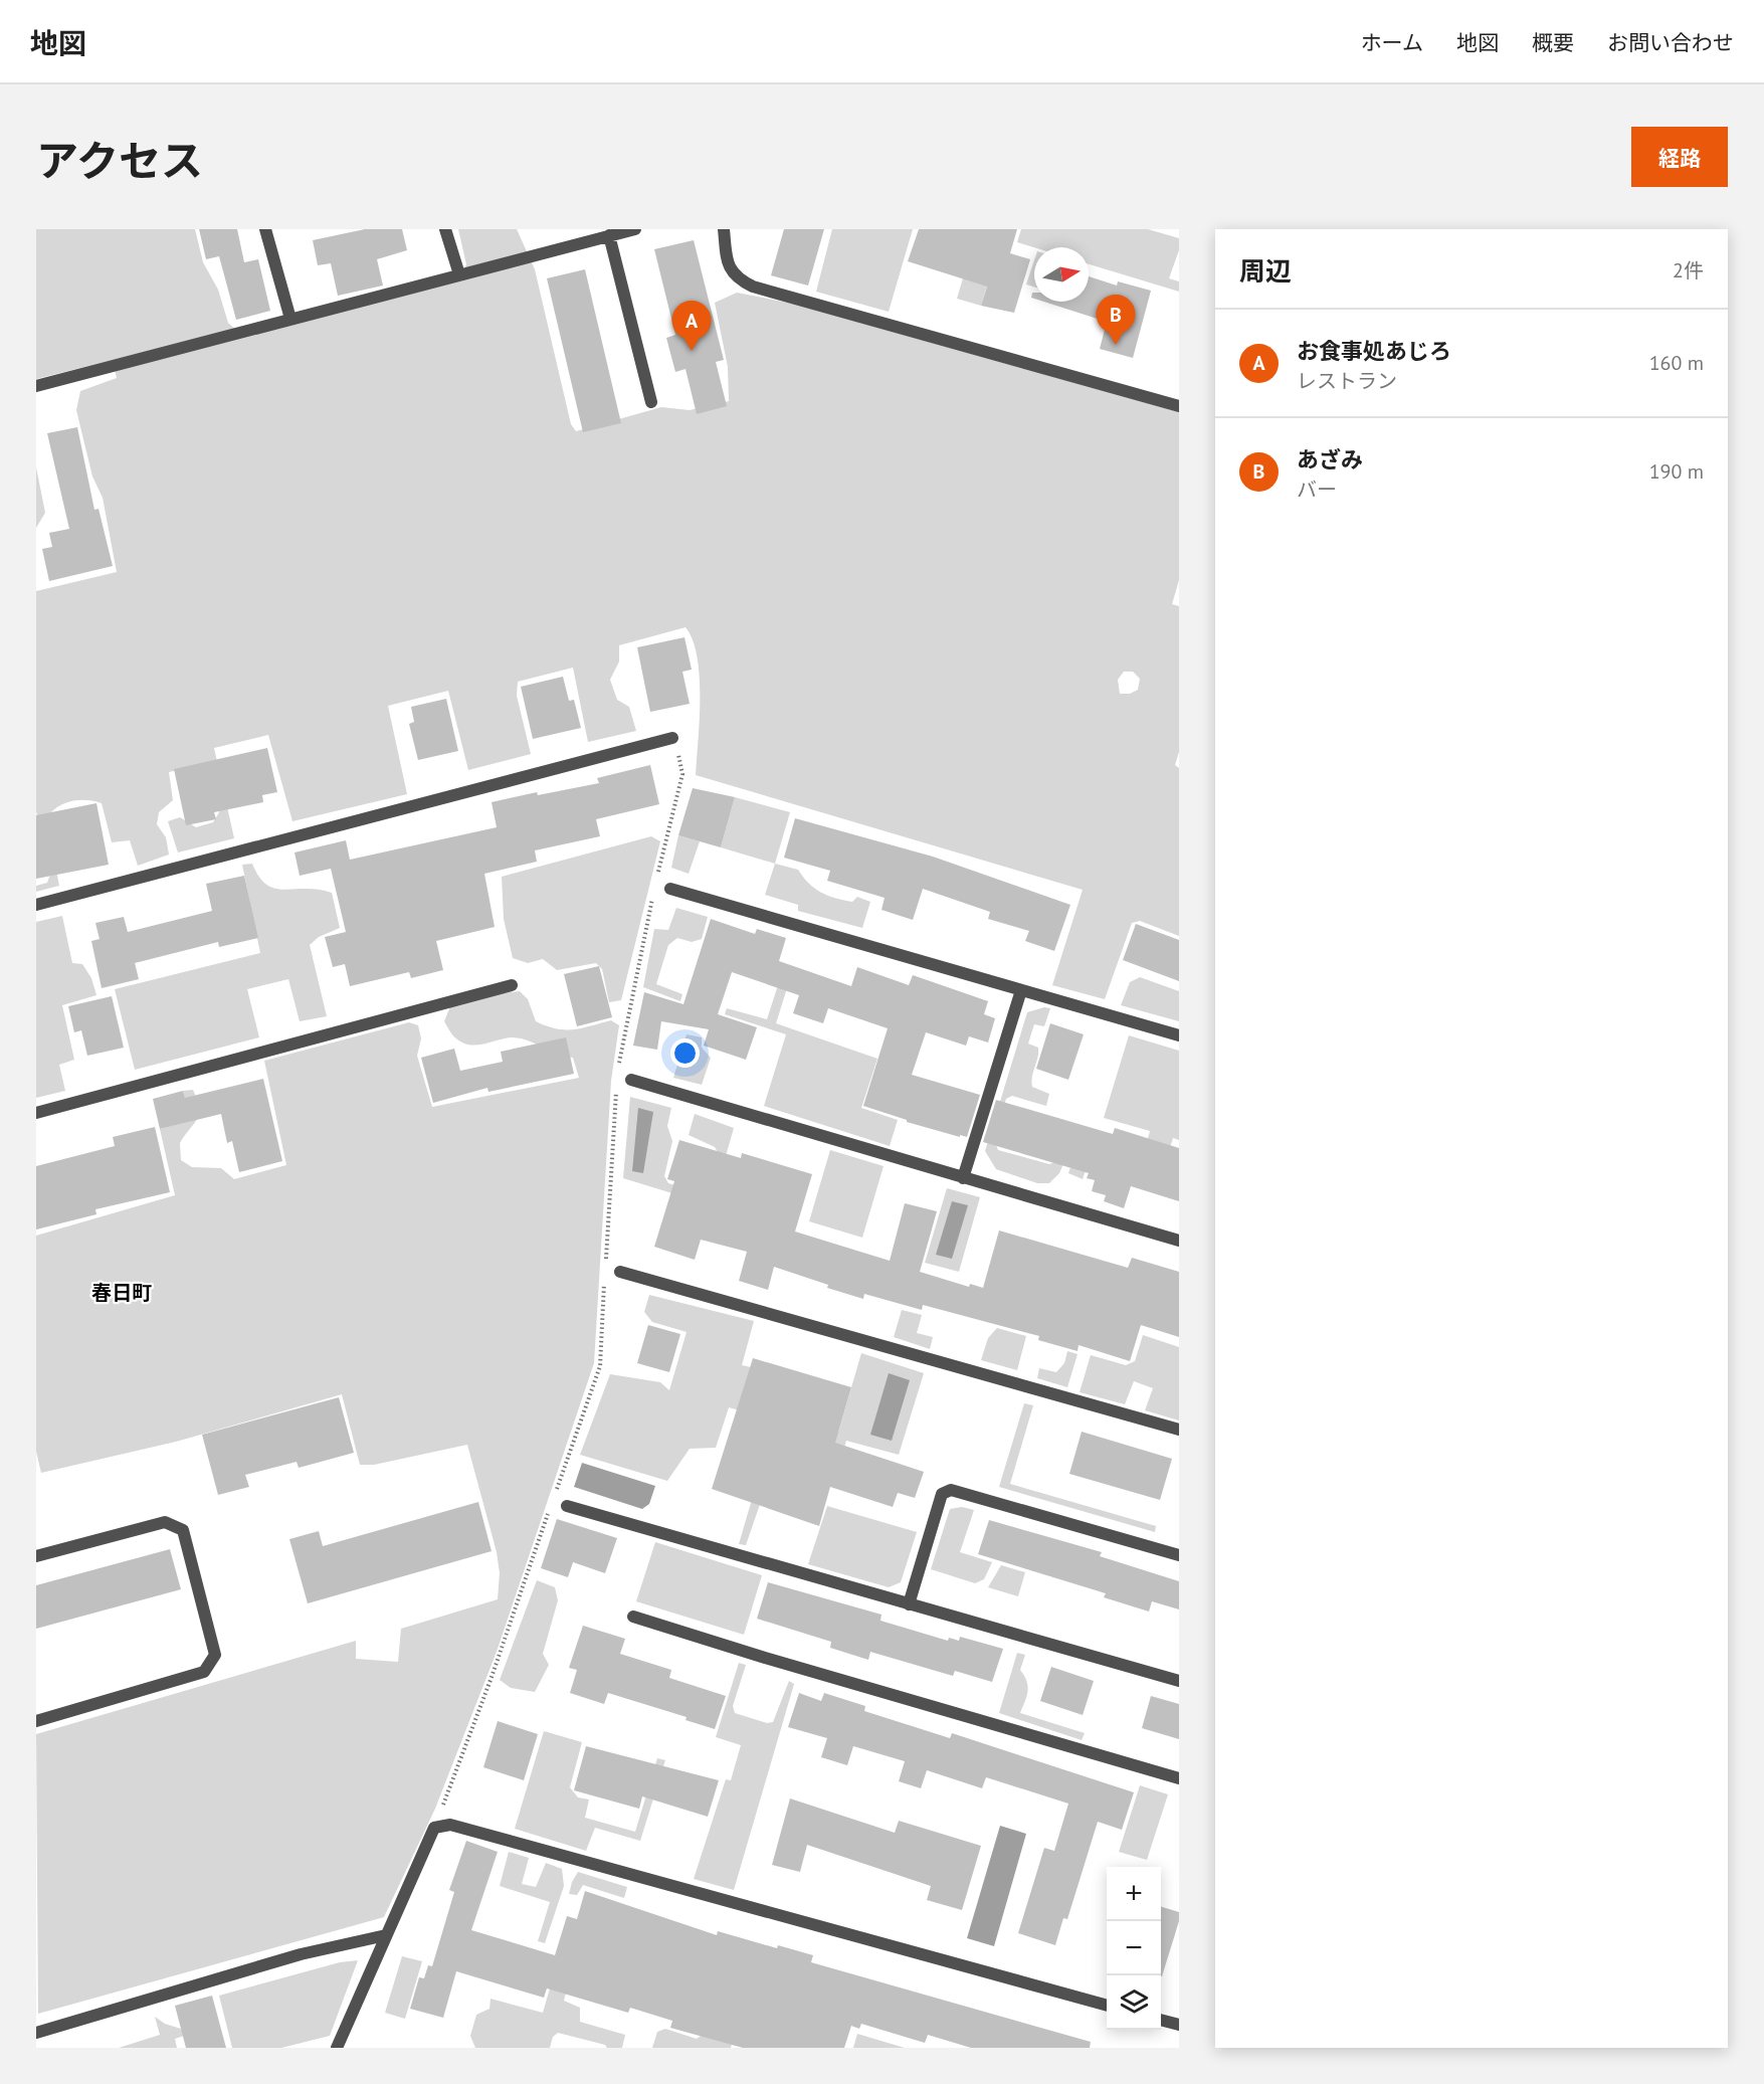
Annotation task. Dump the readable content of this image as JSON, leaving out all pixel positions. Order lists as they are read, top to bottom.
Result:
{
  "districts": ["春日町"],
  "north": "right",
  "page": {
    "header": "地図",
    "nav": [
      "ホーム",
      "地図",
      "概要",
      "お問い合わせ"
    ],
    "title": "アクセス",
    "buttons": "経路",
    "heading": ["周辺", "2件"],
    "pins": ["B", "A"],
    "list": [
      {
        "mark": "A",
        "name": "お食事処あじろ",
        "note": "レストラン",
        "value": "160 m"
      },
      {
        "mark": "B",
        "name": "あざみ",
        "note": "バー",
        "value": "190 m"
      }
    ],
    "map_buttons": ["+", "−"]
  }
}
